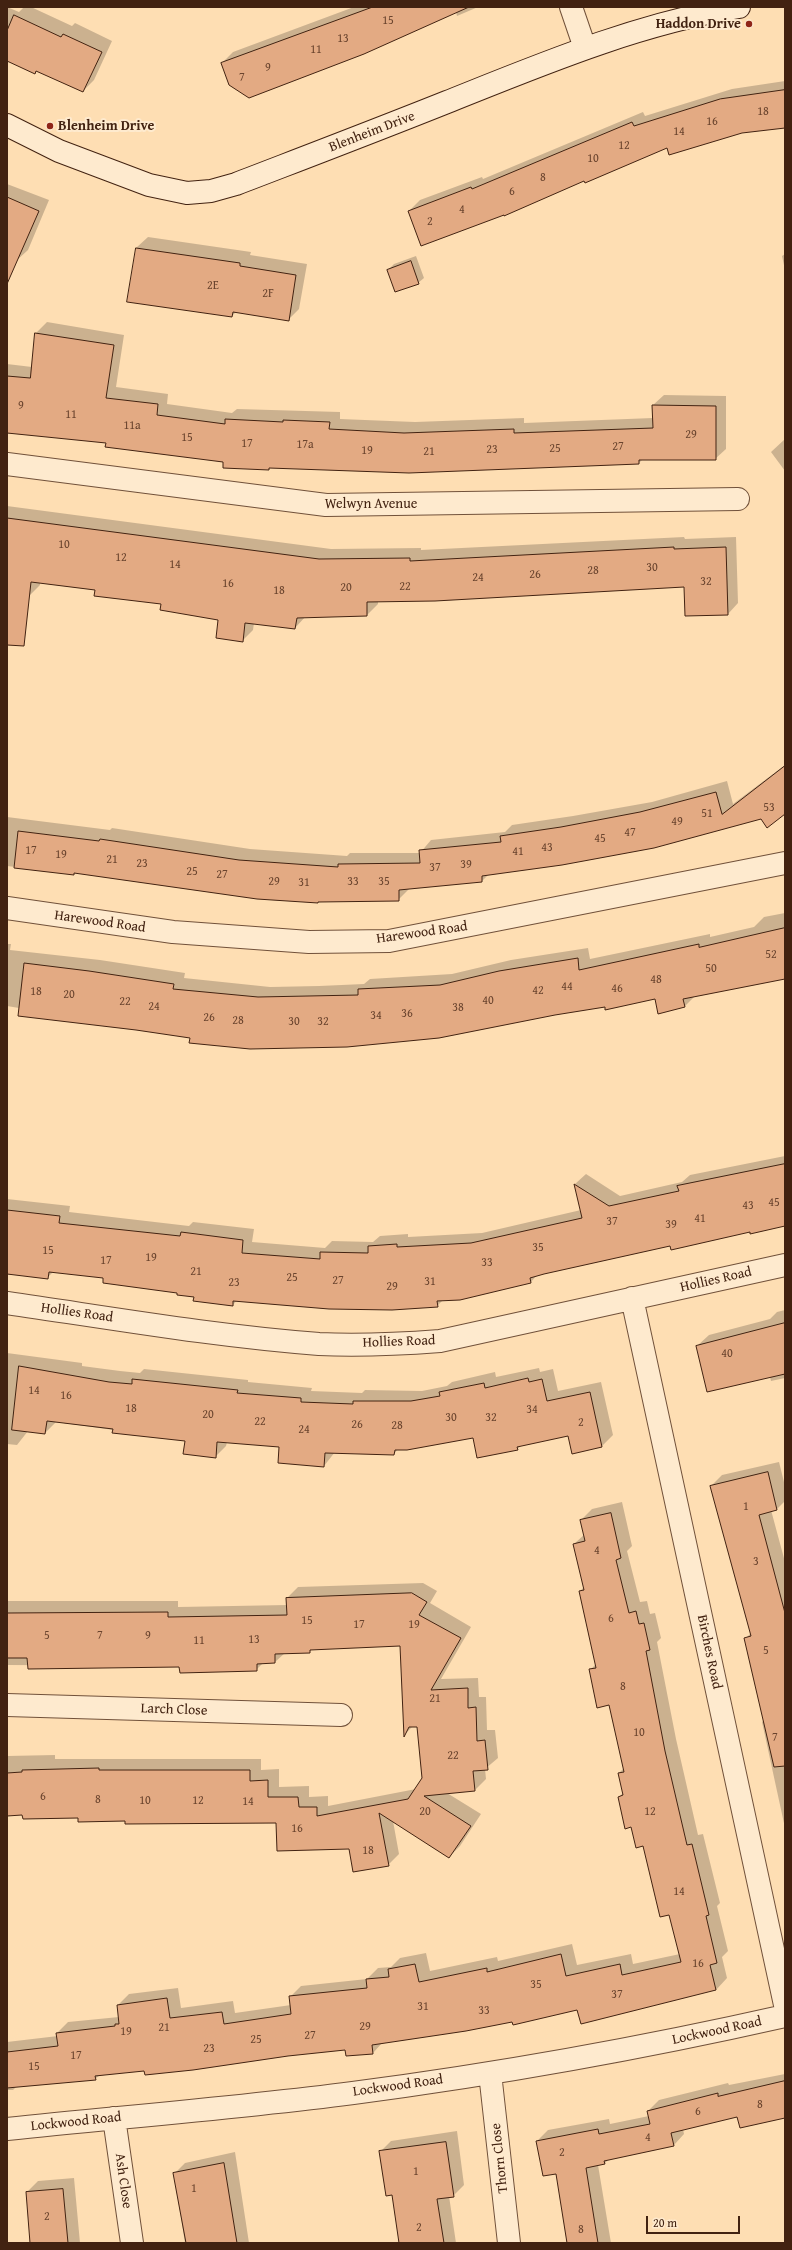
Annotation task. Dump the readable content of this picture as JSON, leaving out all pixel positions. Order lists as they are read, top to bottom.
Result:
{
  "streets": {
    "street": [
      "Blenheim Drive",
      "Welwyn Avenue",
      "Harewood Road",
      "Hollies Road",
      "Birches Road",
      "Larch Close",
      "Lockwood Road",
      "Thorn Close",
      "Ash Close"
    ]
  },
  "crossings": [
    ["Hollies Road", "Birches Road"],
    ["Lockwood Road", "Thorn Close"],
    ["Lockwood Road", "Ash Close"]
  ],
  "places": ["Haddon Drive", "Blenheim Drive"],
  "house_numbers": [
    "15",
    "13",
    "11",
    "9",
    "7",
    "18",
    "16",
    "14",
    "12",
    "10",
    "8",
    "6",
    "4",
    "2",
    "2E",
    "2F",
    "9",
    "11",
    "11a",
    "29",
    "15",
    "17",
    "17a",
    "27",
    "25",
    "23",
    "19",
    "21",
    "10",
    "12",
    "14",
    "30",
    "28",
    "26",
    "24",
    "32",
    "16",
    "22",
    "20",
    "18",
    "53",
    "51",
    "49",
    "47",
    "45",
    "43",
    "17",
    "41",
    "19",
    "21",
    "23",
    "39",
    "37",
    "25",
    "27",
    "29",
    "33",
    "35",
    "31",
    "52",
    "50",
    "48",
    "44",
    "46",
    "42",
    "18",
    "20",
    "40",
    "22",
    "24",
    "38",
    "36",
    "34",
    "26",
    "28",
    "30",
    "32",
    "45",
    "43",
    "41",
    "37",
    "39",
    "35",
    "15",
    "19",
    "17",
    "33",
    "21",
    "25",
    "27",
    "31",
    "23",
    "29",
    "40",
    "14",
    "16",
    "18",
    "34",
    "20",
    "30",
    "32",
    "22",
    "2",
    "26",
    "28",
    "24",
    "1",
    "4",
    "3",
    "6",
    "15",
    "17",
    "19",
    "5",
    "7",
    "9",
    "13",
    "11",
    "5",
    "8",
    "21",
    "10",
    "7",
    "22",
    "6",
    "8",
    "10",
    "12",
    "14",
    "20",
    "12",
    "16",
    "18",
    "14",
    "16",
    "35",
    "37",
    "31",
    "33",
    "29",
    "21",
    "19",
    "27",
    "25",
    "23",
    "17",
    "15",
    "8",
    "6",
    "4",
    "2",
    "1",
    "1",
    "2",
    "2",
    "8"
  ],
  "scale_bar": "20 m"
}
